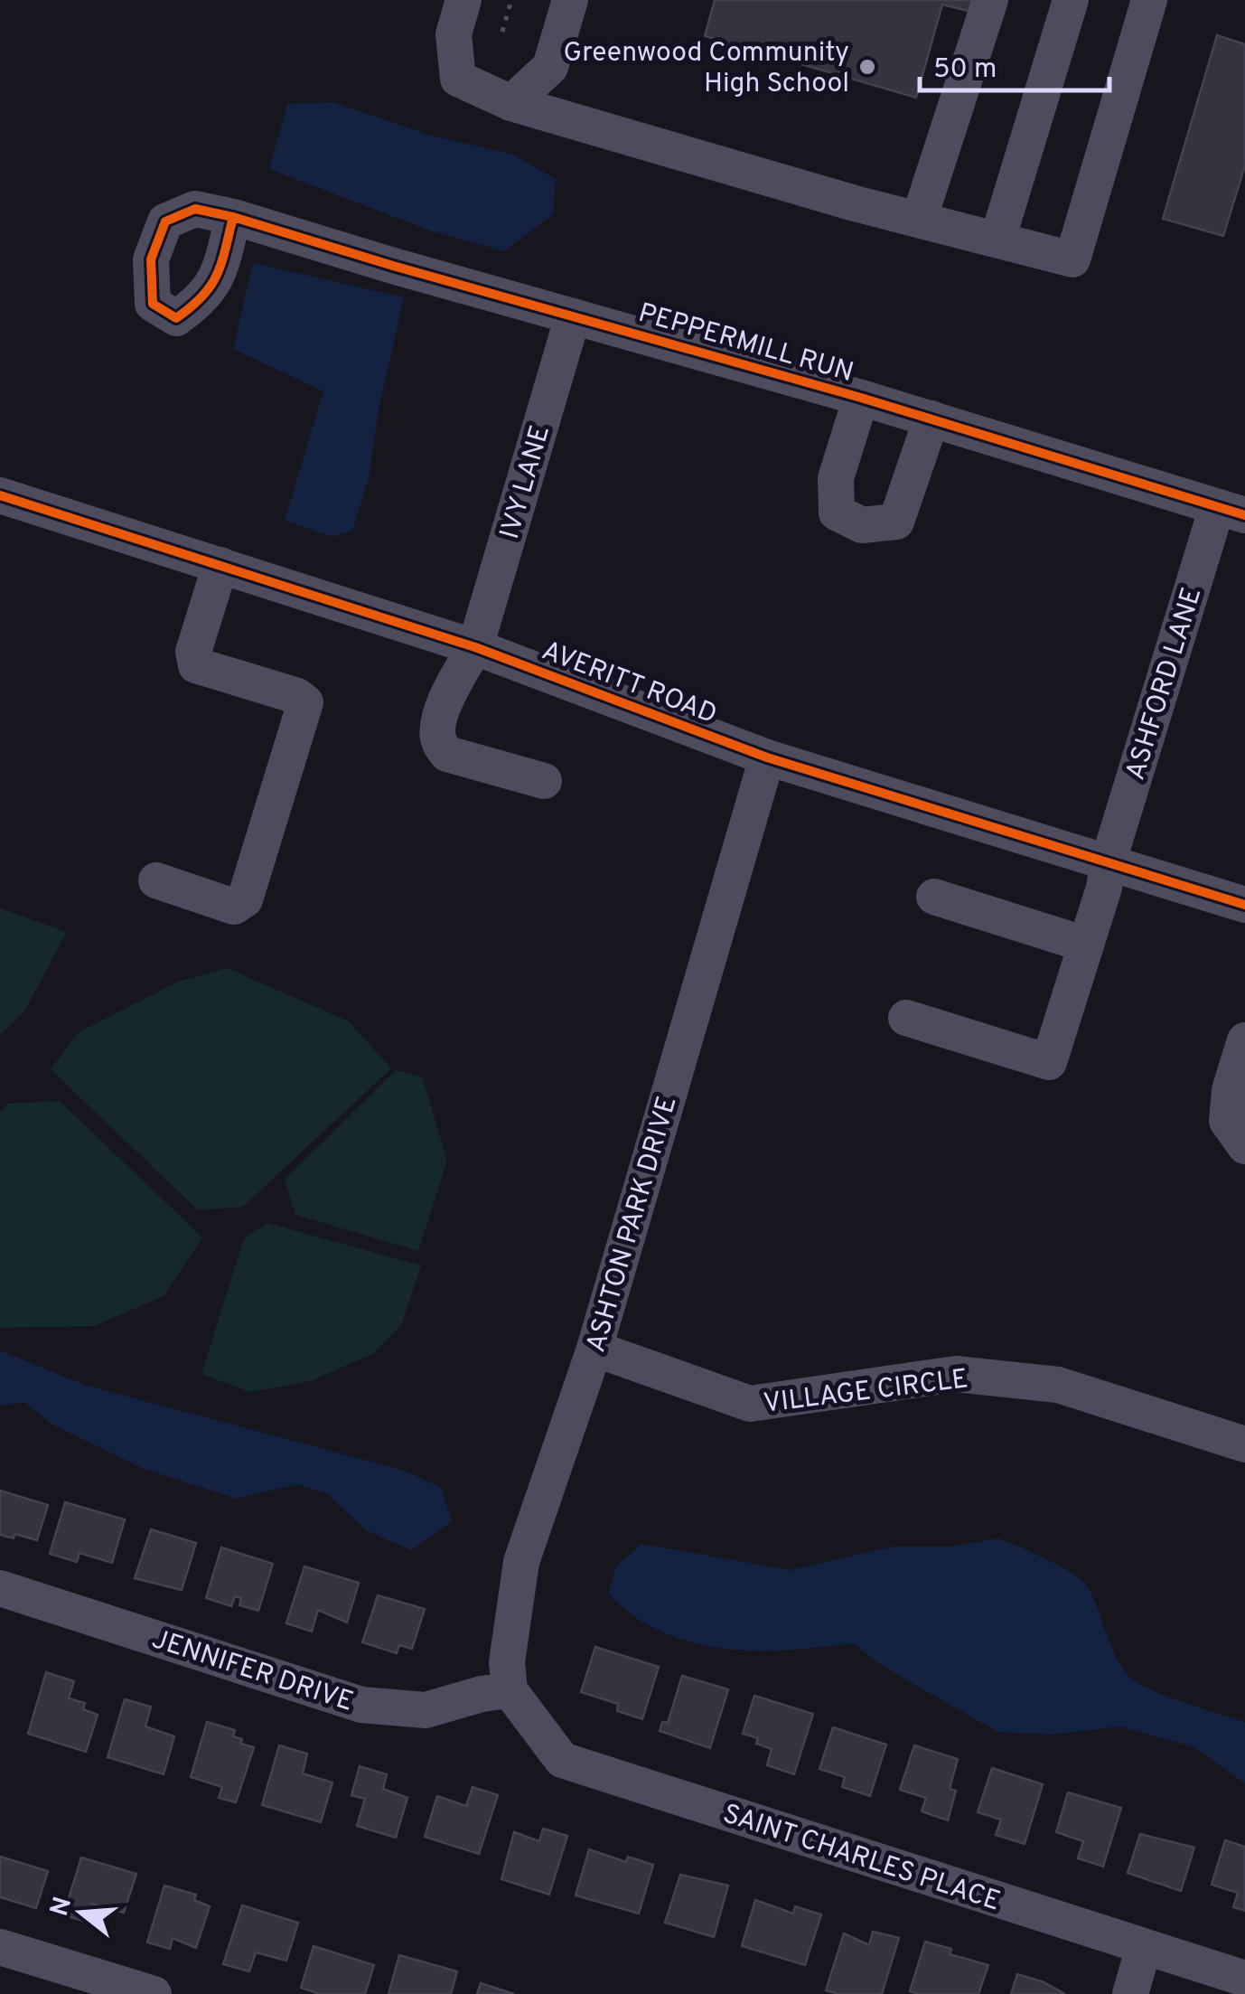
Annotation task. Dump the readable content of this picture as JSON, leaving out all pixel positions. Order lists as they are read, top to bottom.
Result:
{
  "streets": {
    "street": [
      "PEPPERMILL RUN",
      "IVY LANE",
      "AVERITT ROAD",
      "ASHFORD LANE",
      "ASHTON PARK DRIVE",
      "VILLAGE CIRCLE",
      "JENNIFER DRIVE",
      "SAINT CHARLES PLACE"
    ]
  },
  "crossings": [
    ["PEPPERMILL RUN", "IVY LANE"],
    ["PEPPERMILL RUN", "ASHFORD LANE"],
    ["IVY LANE", "AVERITT ROAD"],
    ["AVERITT ROAD", "ASHFORD LANE"],
    ["AVERITT ROAD", "ASHTON PARK DRIVE"],
    ["ASHTON PARK DRIVE", "VILLAGE CIRCLE"],
    ["ASHTON PARK DRIVE", "JENNIFER DRIVE"],
    ["ASHTON PARK DRIVE", "SAINT CHARLES PLACE"],
    ["JENNIFER DRIVE", "SAINT CHARLES PLACE"]
  ],
  "places": ["Greenwood Community High School"],
  "scale_bar": "50 m",
  "north": "left"
}
